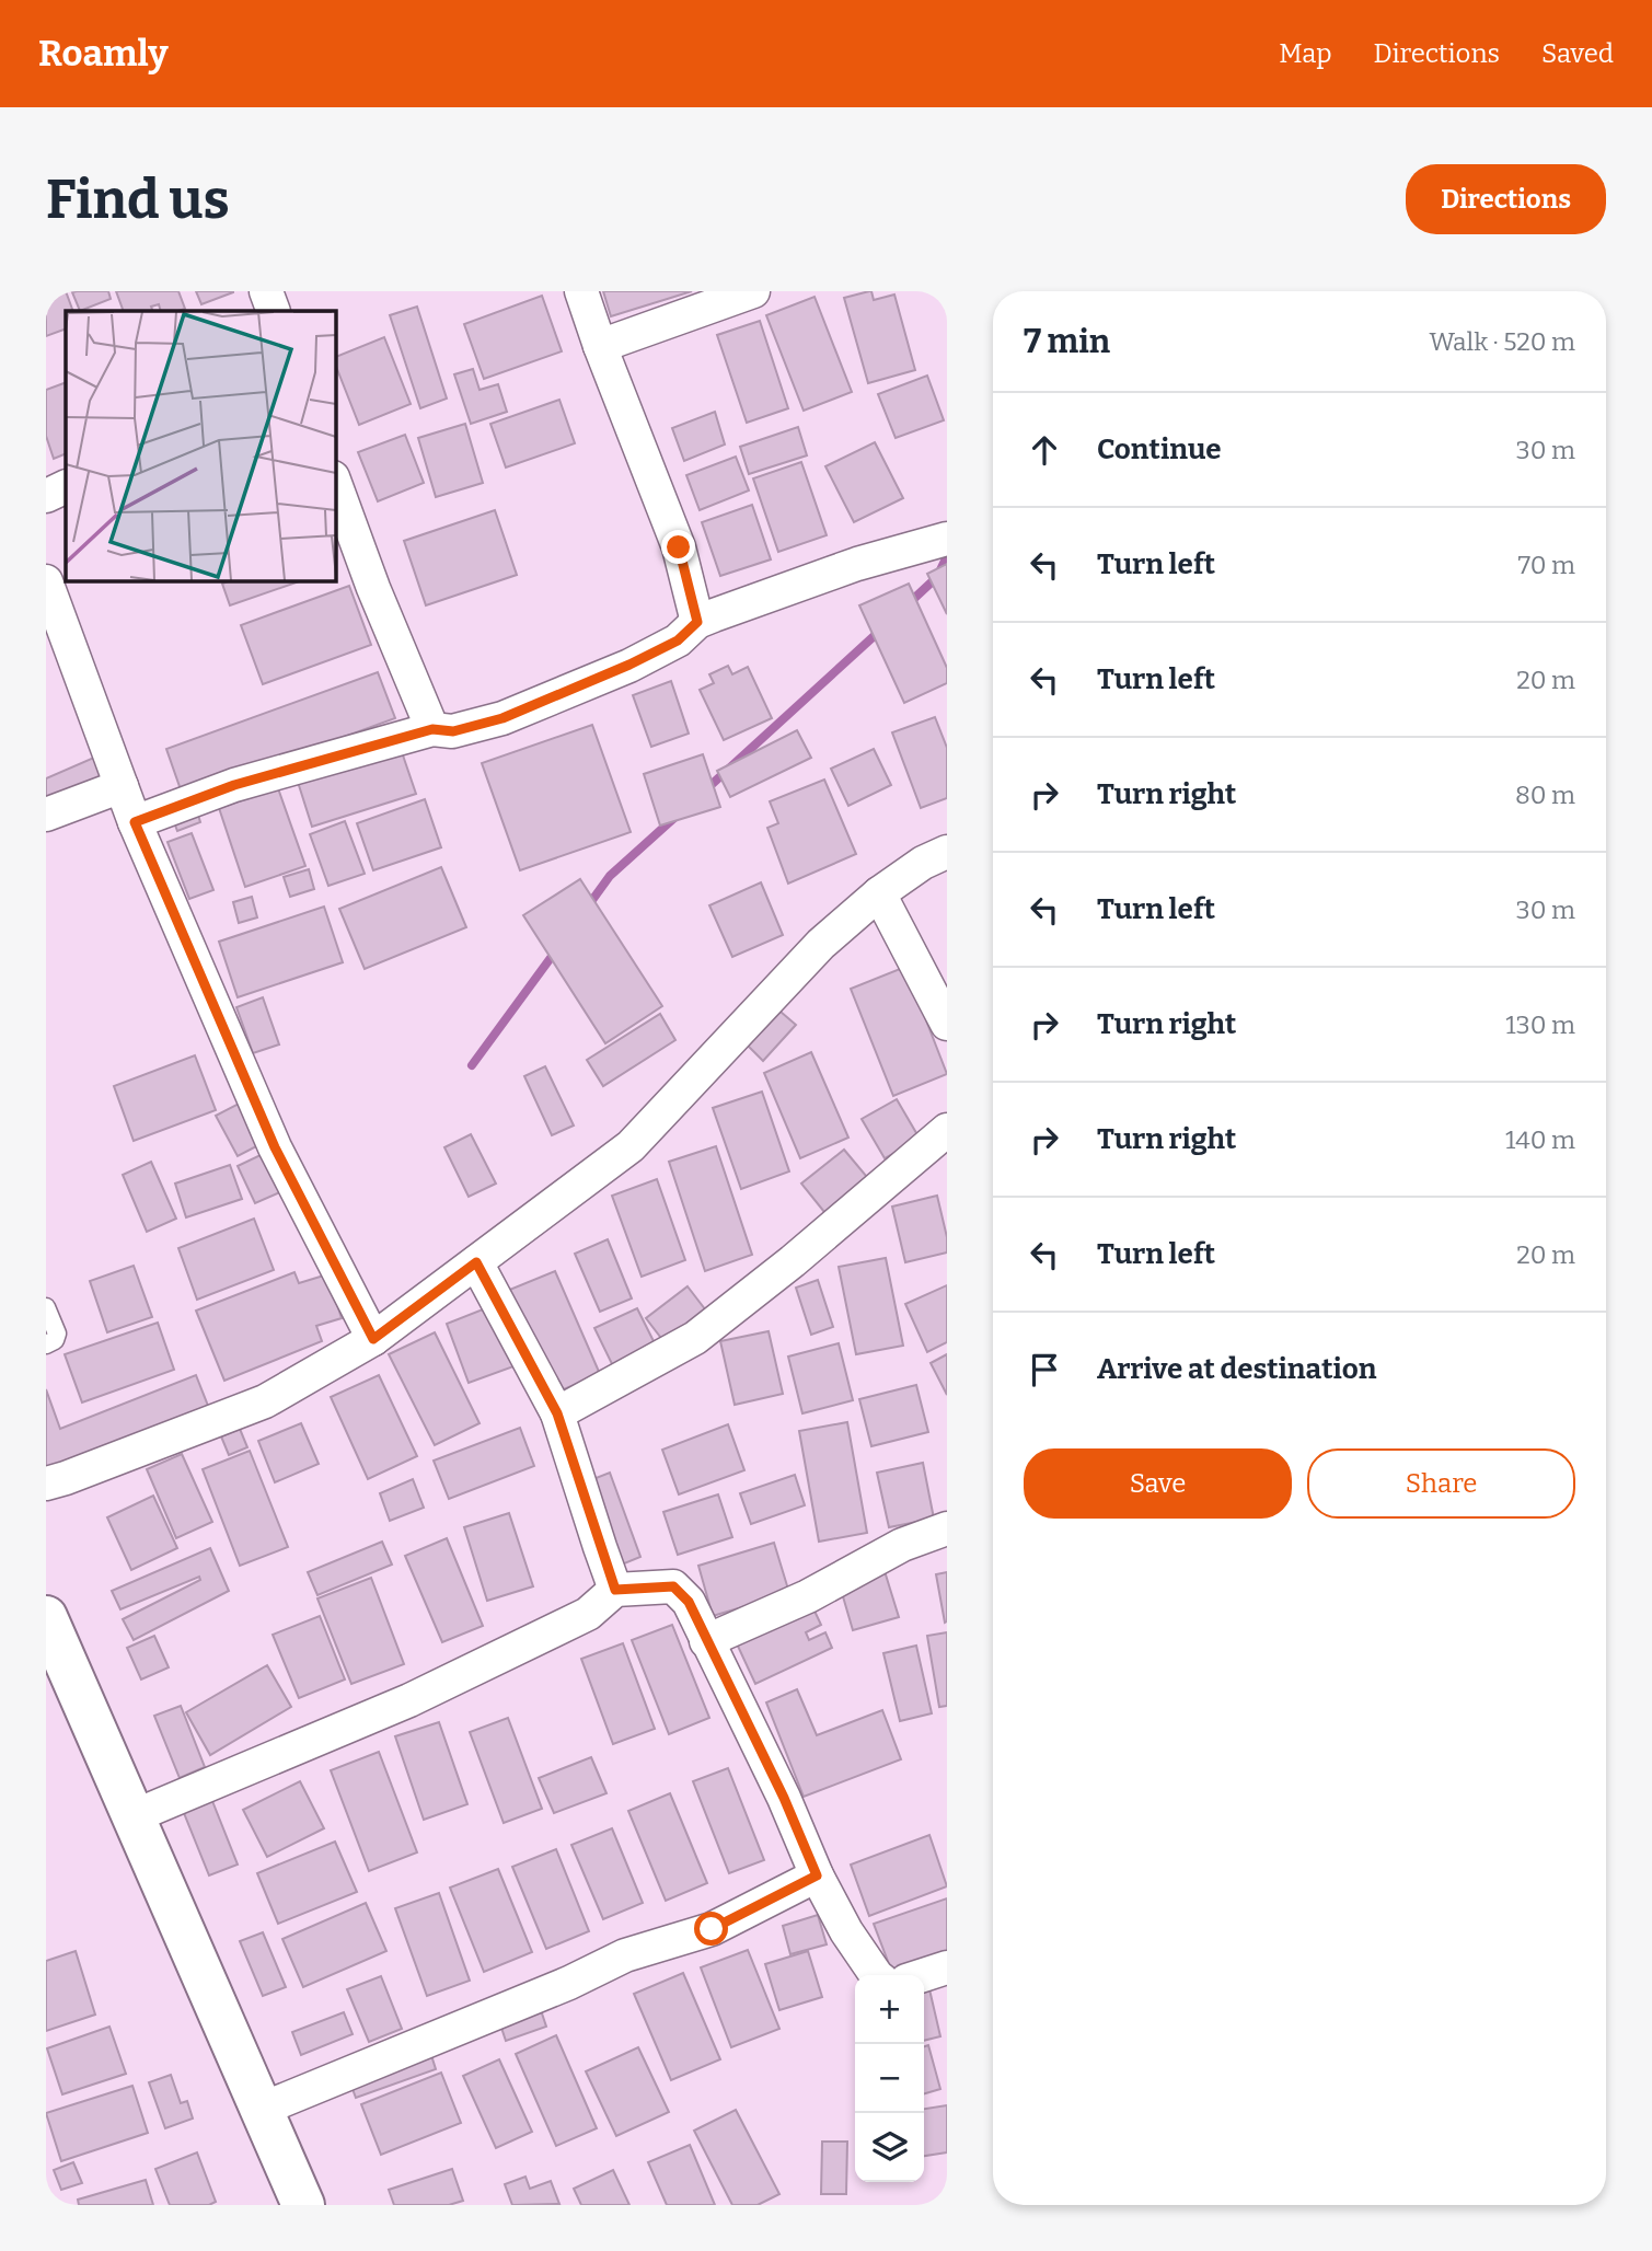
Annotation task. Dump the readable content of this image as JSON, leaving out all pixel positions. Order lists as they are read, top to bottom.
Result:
{
  "page": {
    "header": "Roamly",
    "nav": ["Map", "Directions", "Saved"],
    "buttons": [
      "Directions",
      ["Save", "Share"]
    ],
    "title": "Find us",
    "heading": ["7 min", "Walk · 520 m"],
    "list": [
      ["Continue", "30 m"],
      ["Turn left", "70 m"],
      ["Turn left", "20 m"],
      ["Turn right", "80 m"],
      ["Turn left", "30 m"],
      ["Turn right", "130 m"],
      ["Turn right", "140 m"],
      ["Turn left", "20 m"],
      "Arrive at destination"
    ],
    "map_buttons": ["+", "−"]
  }
}
